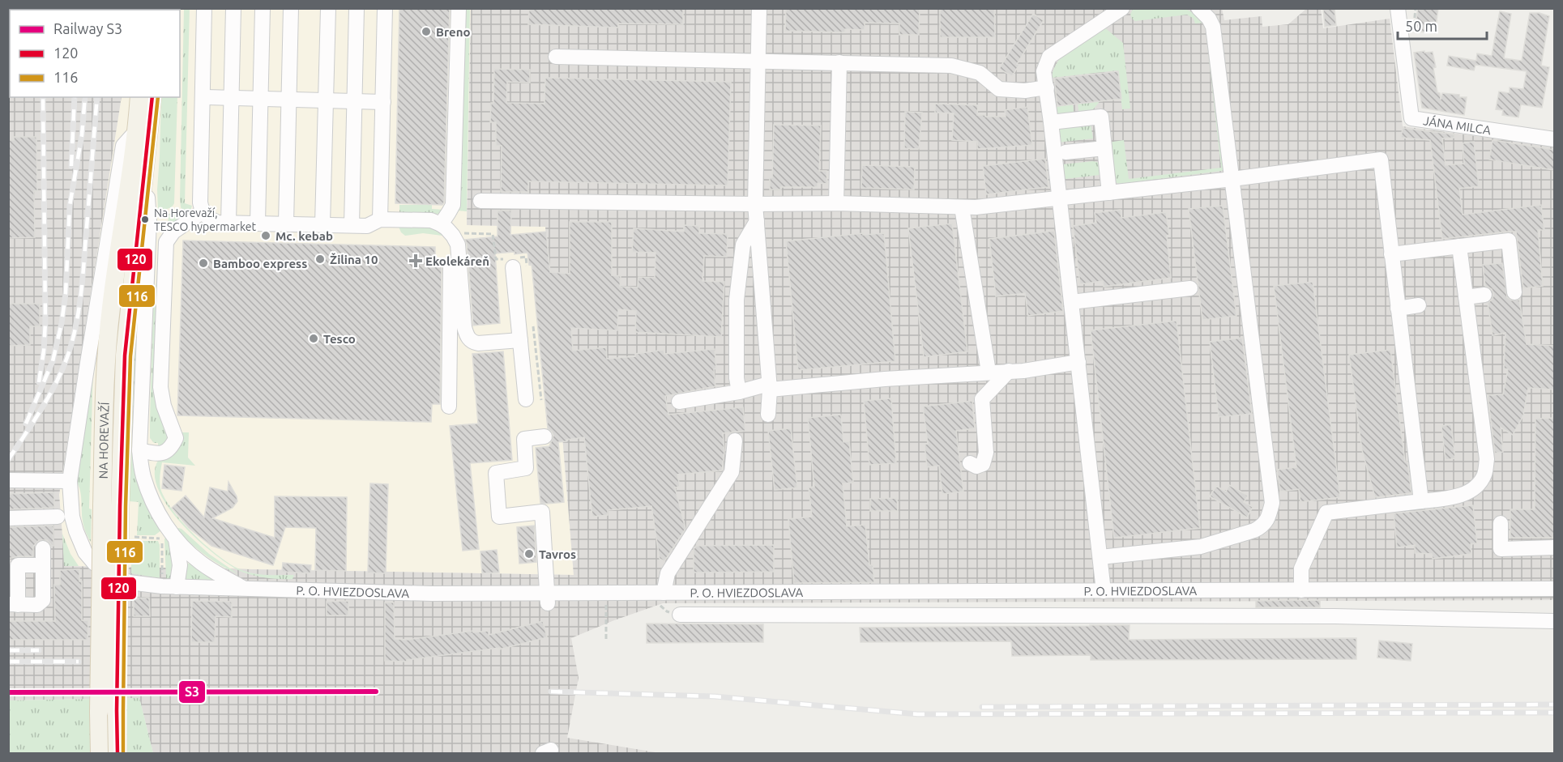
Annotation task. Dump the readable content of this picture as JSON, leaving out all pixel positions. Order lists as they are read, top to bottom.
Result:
{
  "streets": {
    "main road": ["NA HOREVAŽÍ"],
    "street": ["JÁNA MILCA", "P. O. HVIEZDOSLAVA"]
  },
  "crossings": [
    ["NA HOREVAŽÍ", "P. O. HVIEZDOSLAVA"]
  ],
  "places": {
    "other": [
      "Breno",
      "Na Horevaží, TESCO hypermarket",
      "Mc. kebab",
      "Žilina 10",
      "Bamboo express",
      "Tesco",
      "Tavros"
    ],
    "health": ["Ekolekáreň"]
  },
  "lines": ["transit line 120", "transit line 116", "rail line S3"],
  "legend": ["Railway S3", "120", "116"],
  "scale_bar": "50 m"
}
